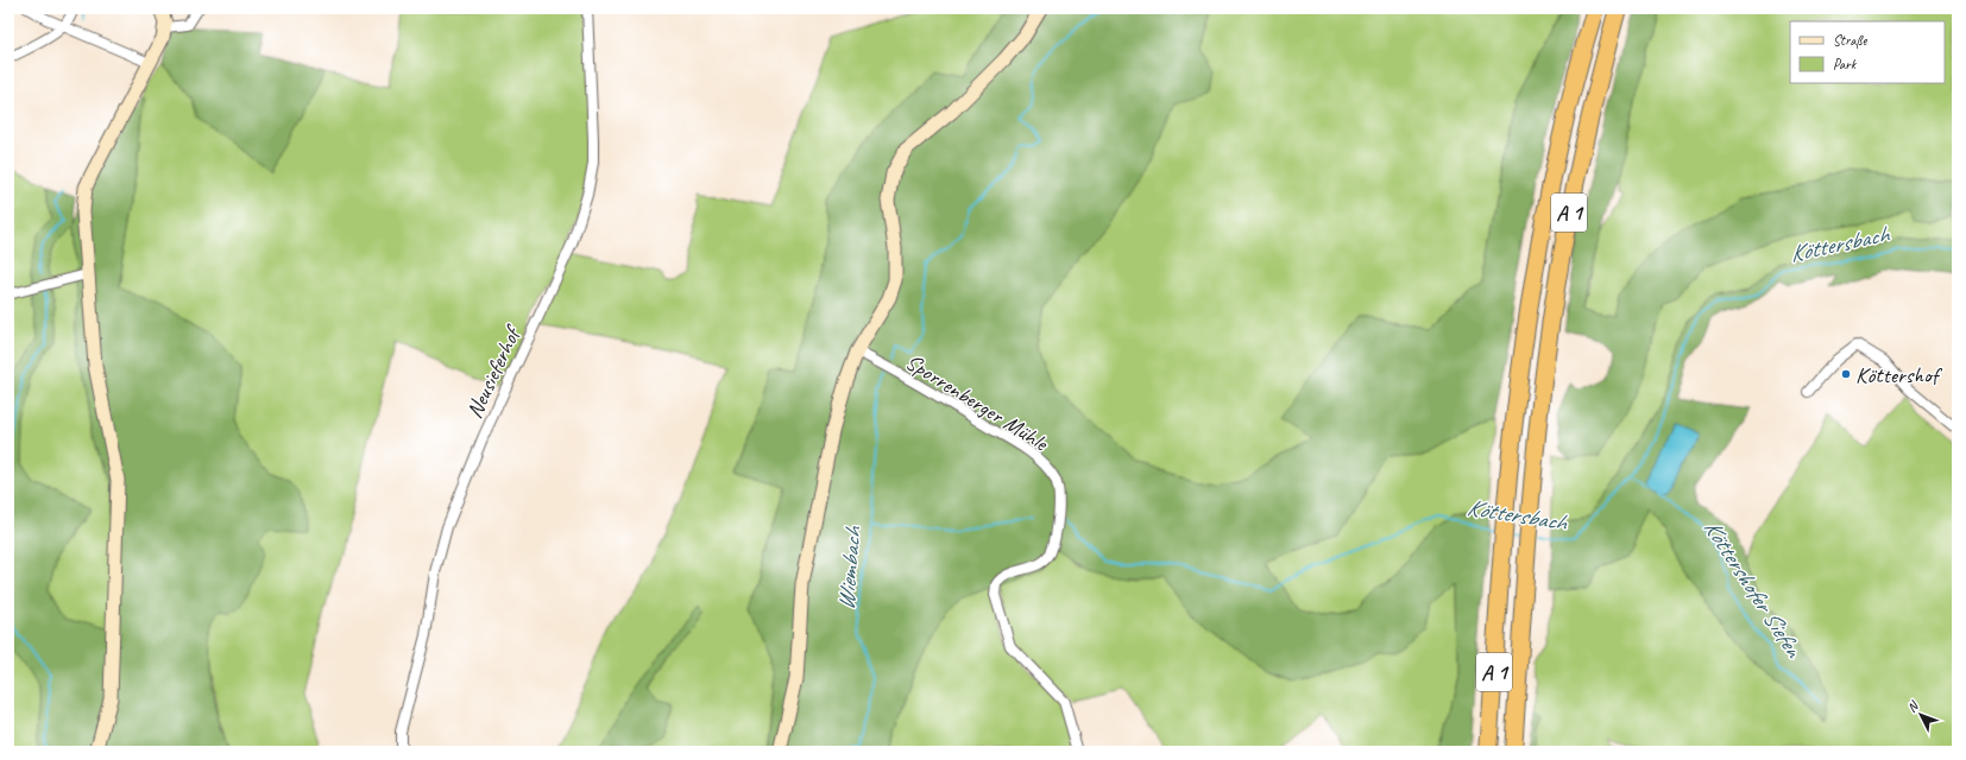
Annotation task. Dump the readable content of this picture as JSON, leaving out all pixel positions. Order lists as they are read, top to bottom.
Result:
{
  "streets": {
    "highway": ["A 1"],
    "street": ["Neusieferhof", "Sporrenberger Mühle"]
  },
  "water": ["Köttersbach", "Wiembach", "Köttershofer Siefen"],
  "places": ["Köttershof"],
  "legend": ["Straße", "Park"],
  "north": "top left"
}
